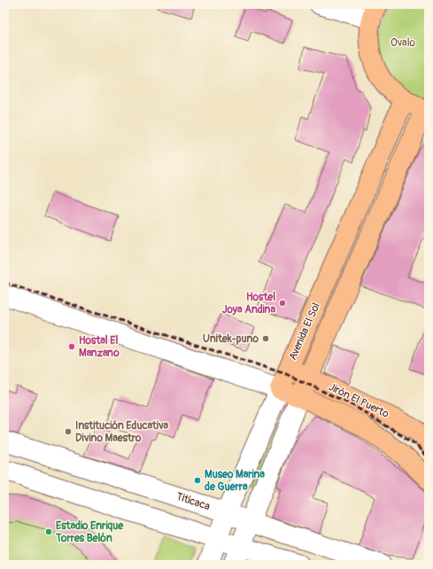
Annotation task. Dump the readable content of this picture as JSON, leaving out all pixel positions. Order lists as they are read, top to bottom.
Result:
{
  "streets": {
    "main road": ["Avenida El Sol", "Jirón El Puerto"],
    "street": ["Titicaca"]
  },
  "crossings": [
    ["Avenida El Sol", "Jirón El Puerto"],
    ["Avenida El Sol", "Titicaca"]
  ],
  "parks": ["Ovalo"],
  "places": [
    "Hostel Joya Andina",
    "Unitek-puno",
    "Hostal El Manzano",
    "Institución Educativa Divino Maestro",
    "Museo Marina de Guerra",
    "Estadio Enrique Torres Belón"
  ]
}
